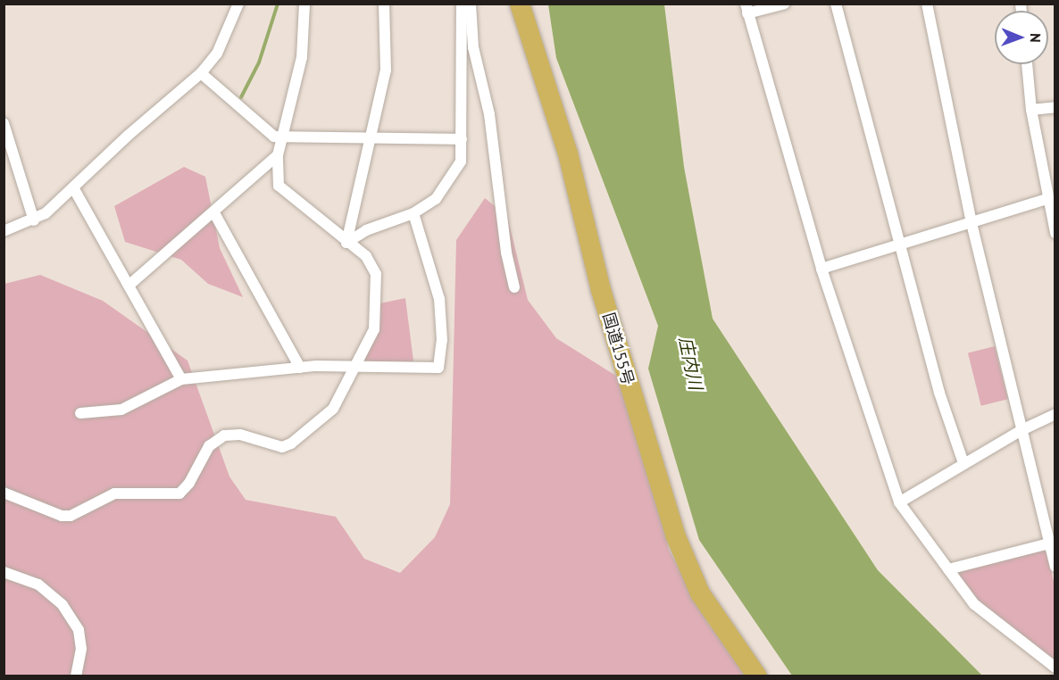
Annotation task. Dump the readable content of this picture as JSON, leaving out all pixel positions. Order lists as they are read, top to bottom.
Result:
{
  "streets": {
    "highway": ["国道155号"]
  },
  "water": ["庄内川"],
  "north": "right"
}
